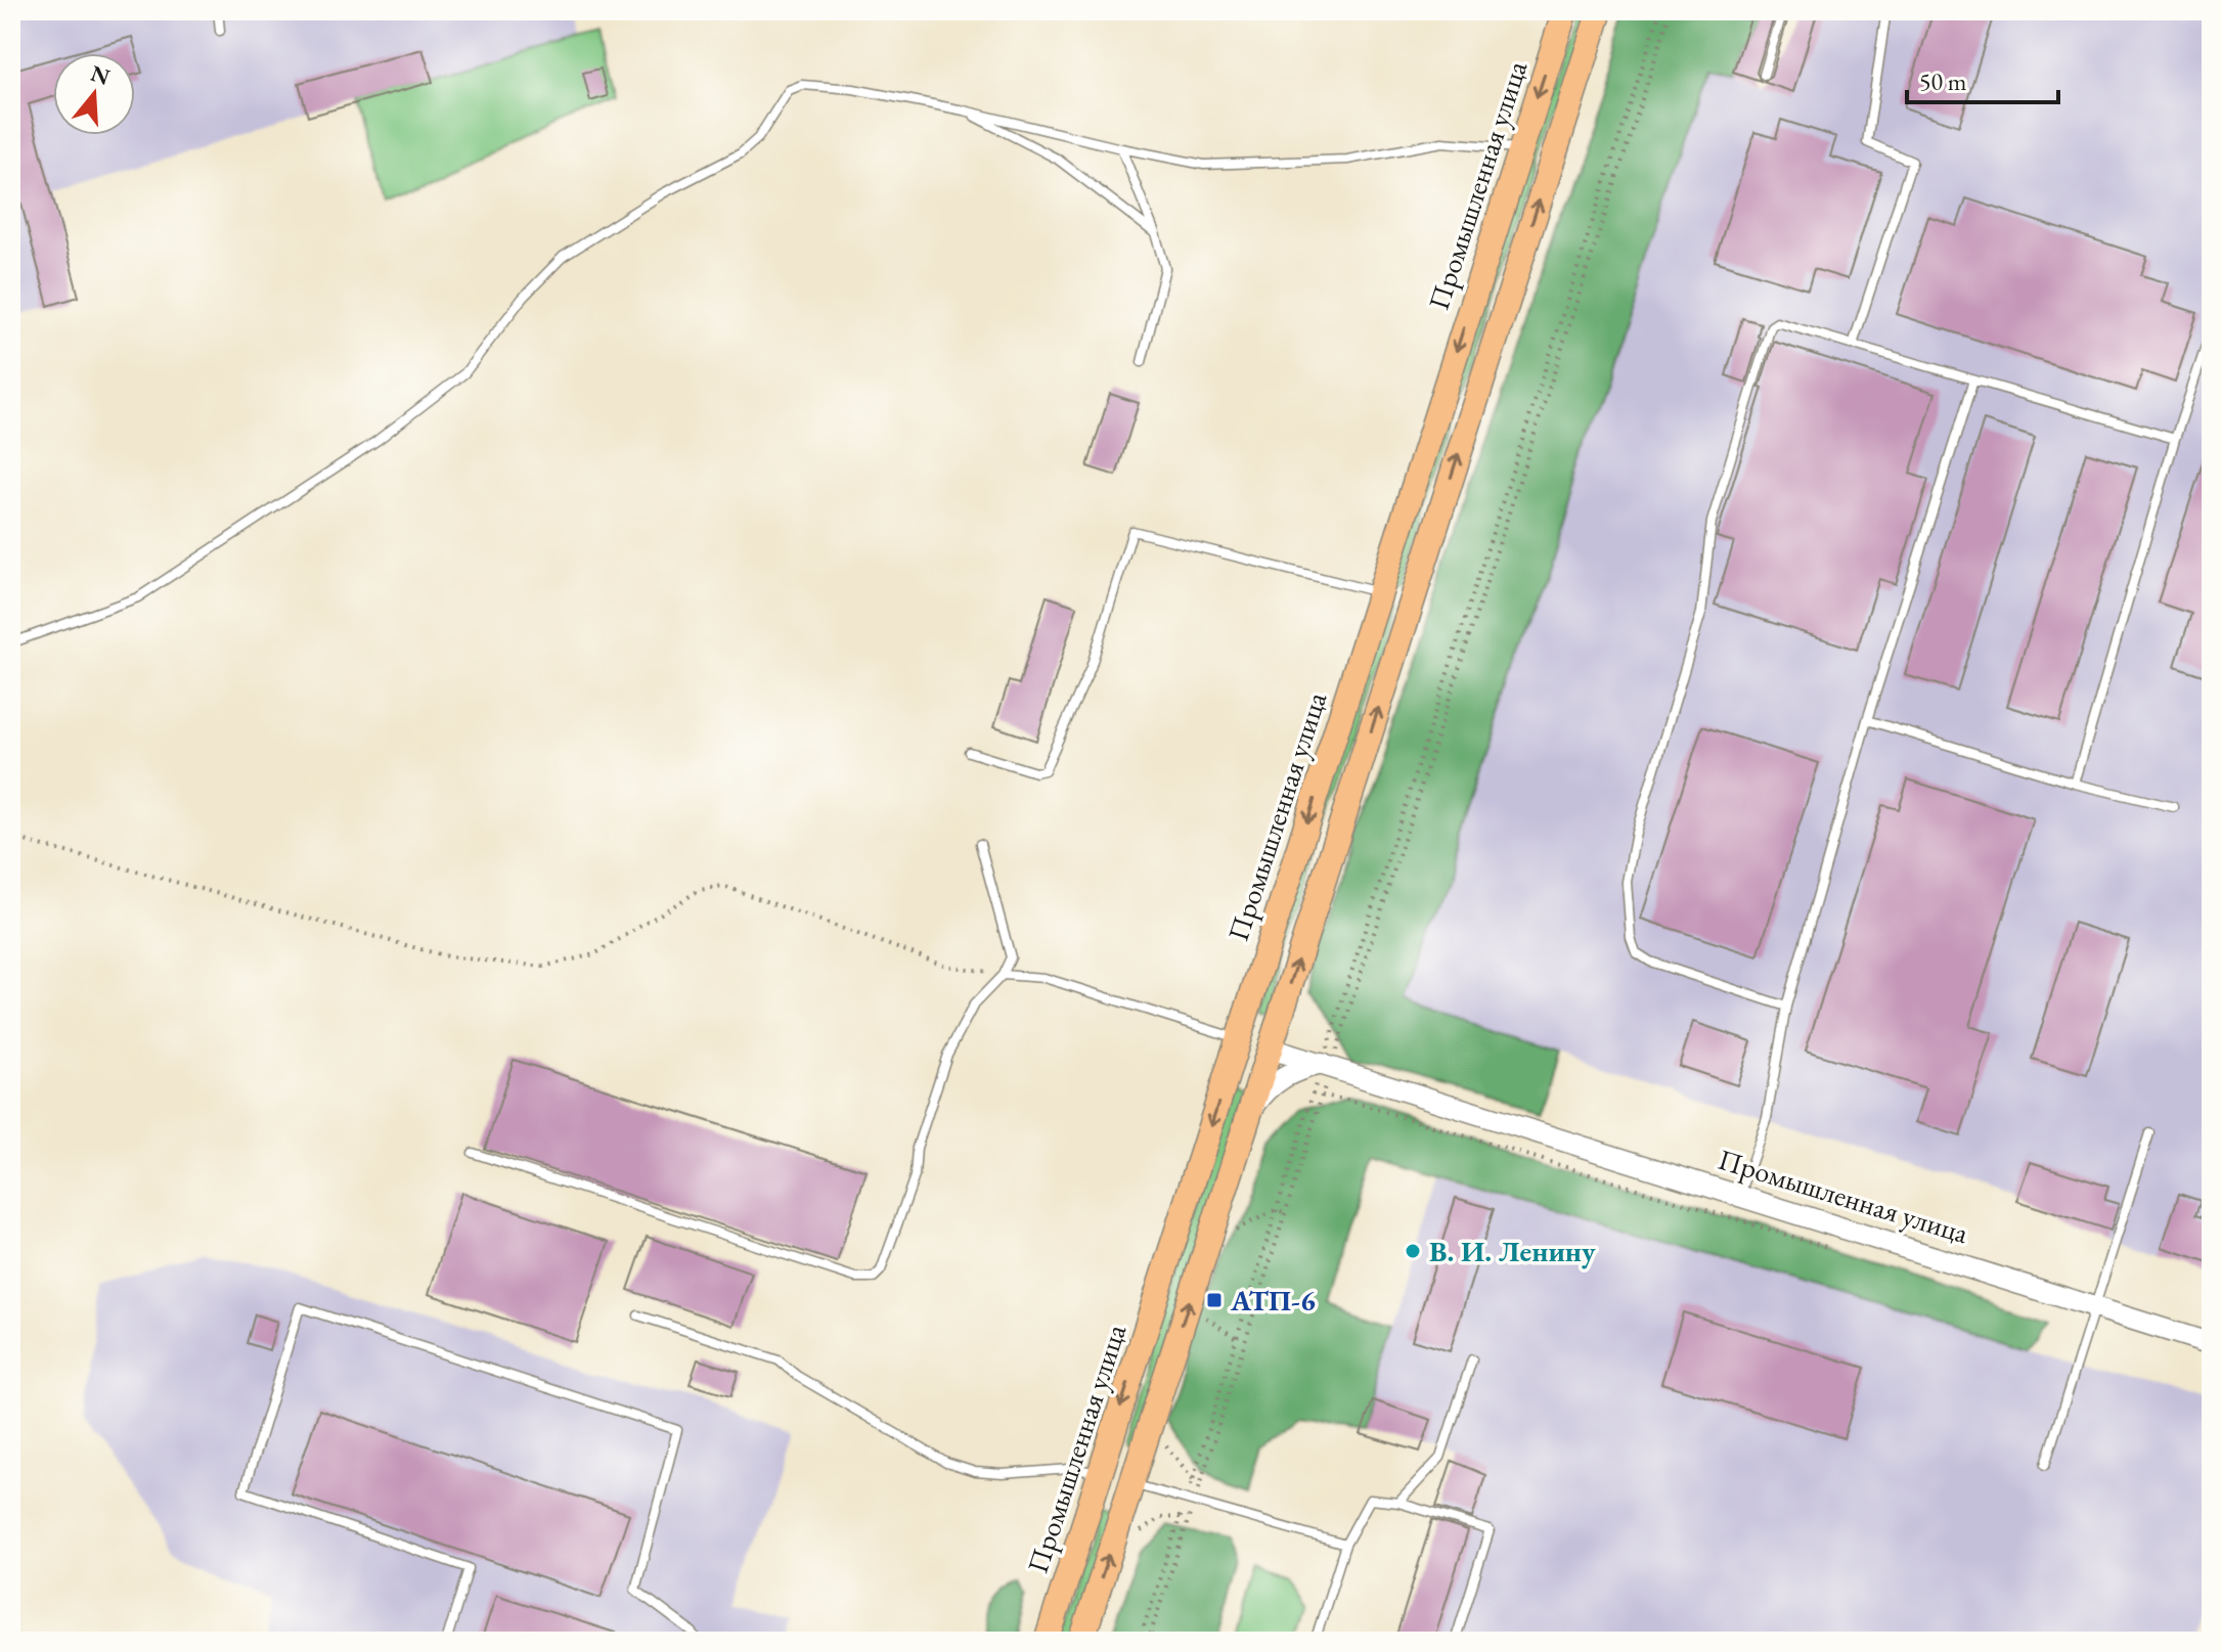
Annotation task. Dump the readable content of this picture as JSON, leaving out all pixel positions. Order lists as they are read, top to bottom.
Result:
{
  "streets": {
    "main road": ["Промышленная улица"]
  },
  "places": {
    "other": ["В. И. Ленину"],
    "transit": ["АТП-6"]
  },
  "scale_bar": "50 m",
  "north": "top"
}
